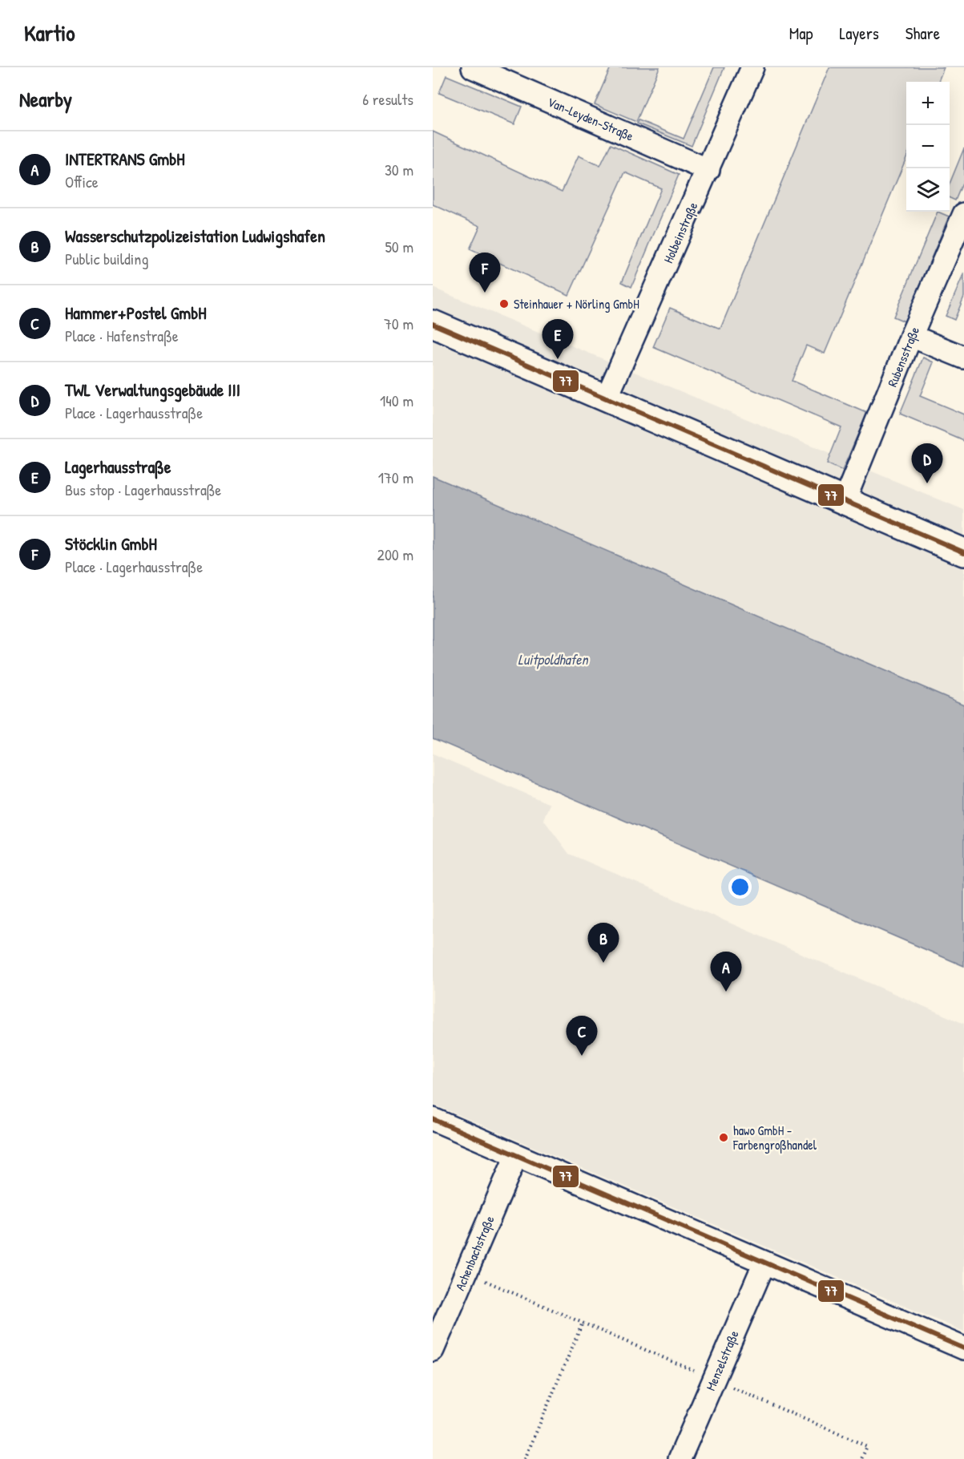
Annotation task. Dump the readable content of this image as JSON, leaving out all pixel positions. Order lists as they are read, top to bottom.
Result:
{
  "streets": {
    "street": [
      "Van-Leyden-Straße",
      "Holbeinstraße",
      "Rubensstraße",
      "Achenbachstraße",
      "Menzelstraße"
    ]
  },
  "crossings": [
    ["Van-Leyden-Straße", "Holbeinstraße"]
  ],
  "water": ["Luitpoldhafen"],
  "places": ["Steinhauer + Nörling GmbH", "hawo GmbH - Farbengroßhandel"],
  "lines": ["transit line 77"],
  "page": {
    "header": "Kartio",
    "nav": ["Map", "Layers", "Share"],
    "heading": ["Nearby", "6 results"],
    "map_buttons": ["+", "−"],
    "list": [
      {
        "mark": "A",
        "name": "INTERTRANS GmbH",
        "note": "Office",
        "value": "30 m"
      },
      {
        "mark": "B",
        "name": "Wasserschutzpolizeistation Ludwigshafen",
        "note": "Public building",
        "value": "50 m"
      },
      {
        "mark": "C",
        "name": "Hammer+Postel GmbH",
        "note": "Place · Hafenstraße",
        "value": "70 m"
      },
      {
        "mark": "D",
        "name": "TWL Verwaltungsgebäude III",
        "note": "Place · Lagerhausstraße",
        "value": "140 m"
      },
      {
        "mark": "E",
        "name": "Lagerhausstraße",
        "note": "Bus stop · Lagerhausstraße",
        "value": "170 m"
      },
      {
        "mark": "F",
        "name": "Stöcklin GmbH",
        "note": "Place · Lagerhausstraße",
        "value": "200 m"
      }
    ],
    "pins": [
      "F",
      "E",
      "D",
      "B",
      "A",
      "C"
    ]
  }
}
